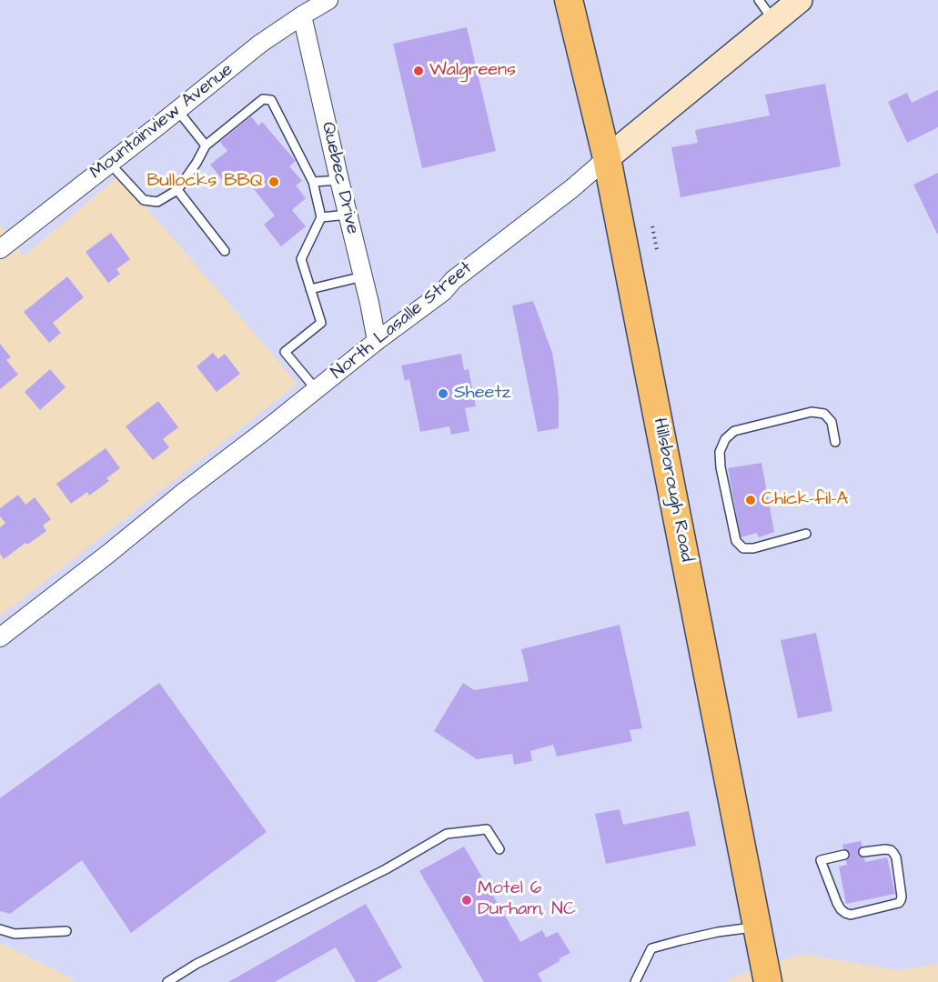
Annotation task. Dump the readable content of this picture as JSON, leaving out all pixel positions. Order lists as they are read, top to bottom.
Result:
{
  "streets": {
    "main road": ["Hillsborough Road"],
    "street": ["Mountainview Avenue", "Quebec Drive", "North Lasalle Street"]
  },
  "crossings": [
    ["Mountainview Avenue", "Quebec Drive"],
    ["Quebec Drive", "North Lasalle Street"],
    ["North Lasalle Street", "Hillsborough Road"]
  ],
  "places": [
    "Walgreens",
    "Bullocks BBQ",
    "Sheetz",
    "Chick-fil-A",
    "Motel 6 Durham, NC"
  ]
}
